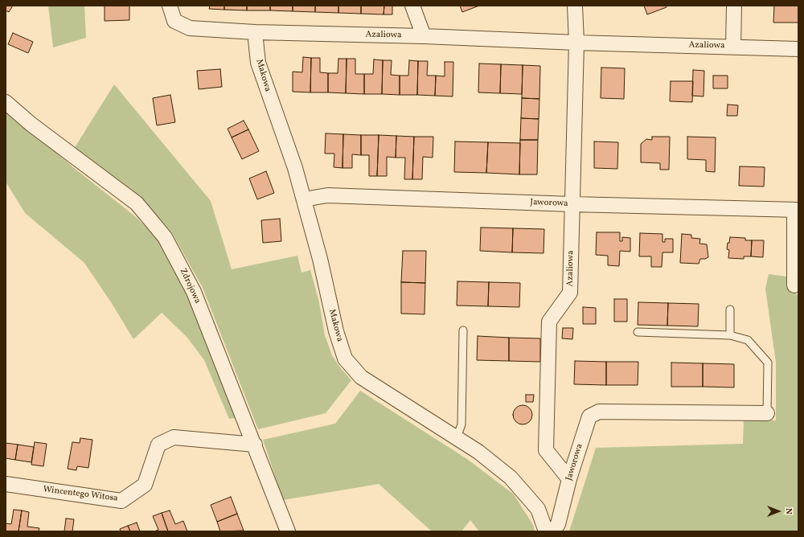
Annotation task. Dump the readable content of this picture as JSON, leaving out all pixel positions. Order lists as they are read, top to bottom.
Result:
{
  "streets": {
    "street": [
      "Azaliowa",
      "Makowa",
      "Jaworowa",
      "Zdrojowa",
      "Wincentego Witosa"
    ]
  },
  "crossings": [
    ["Azaliowa", "Makowa"],
    ["Azaliowa", "Jaworowa"],
    ["Makowa", "Jaworowa"],
    ["Zdrojowa", "Wincentego Witosa"]
  ],
  "north": "right"
}
